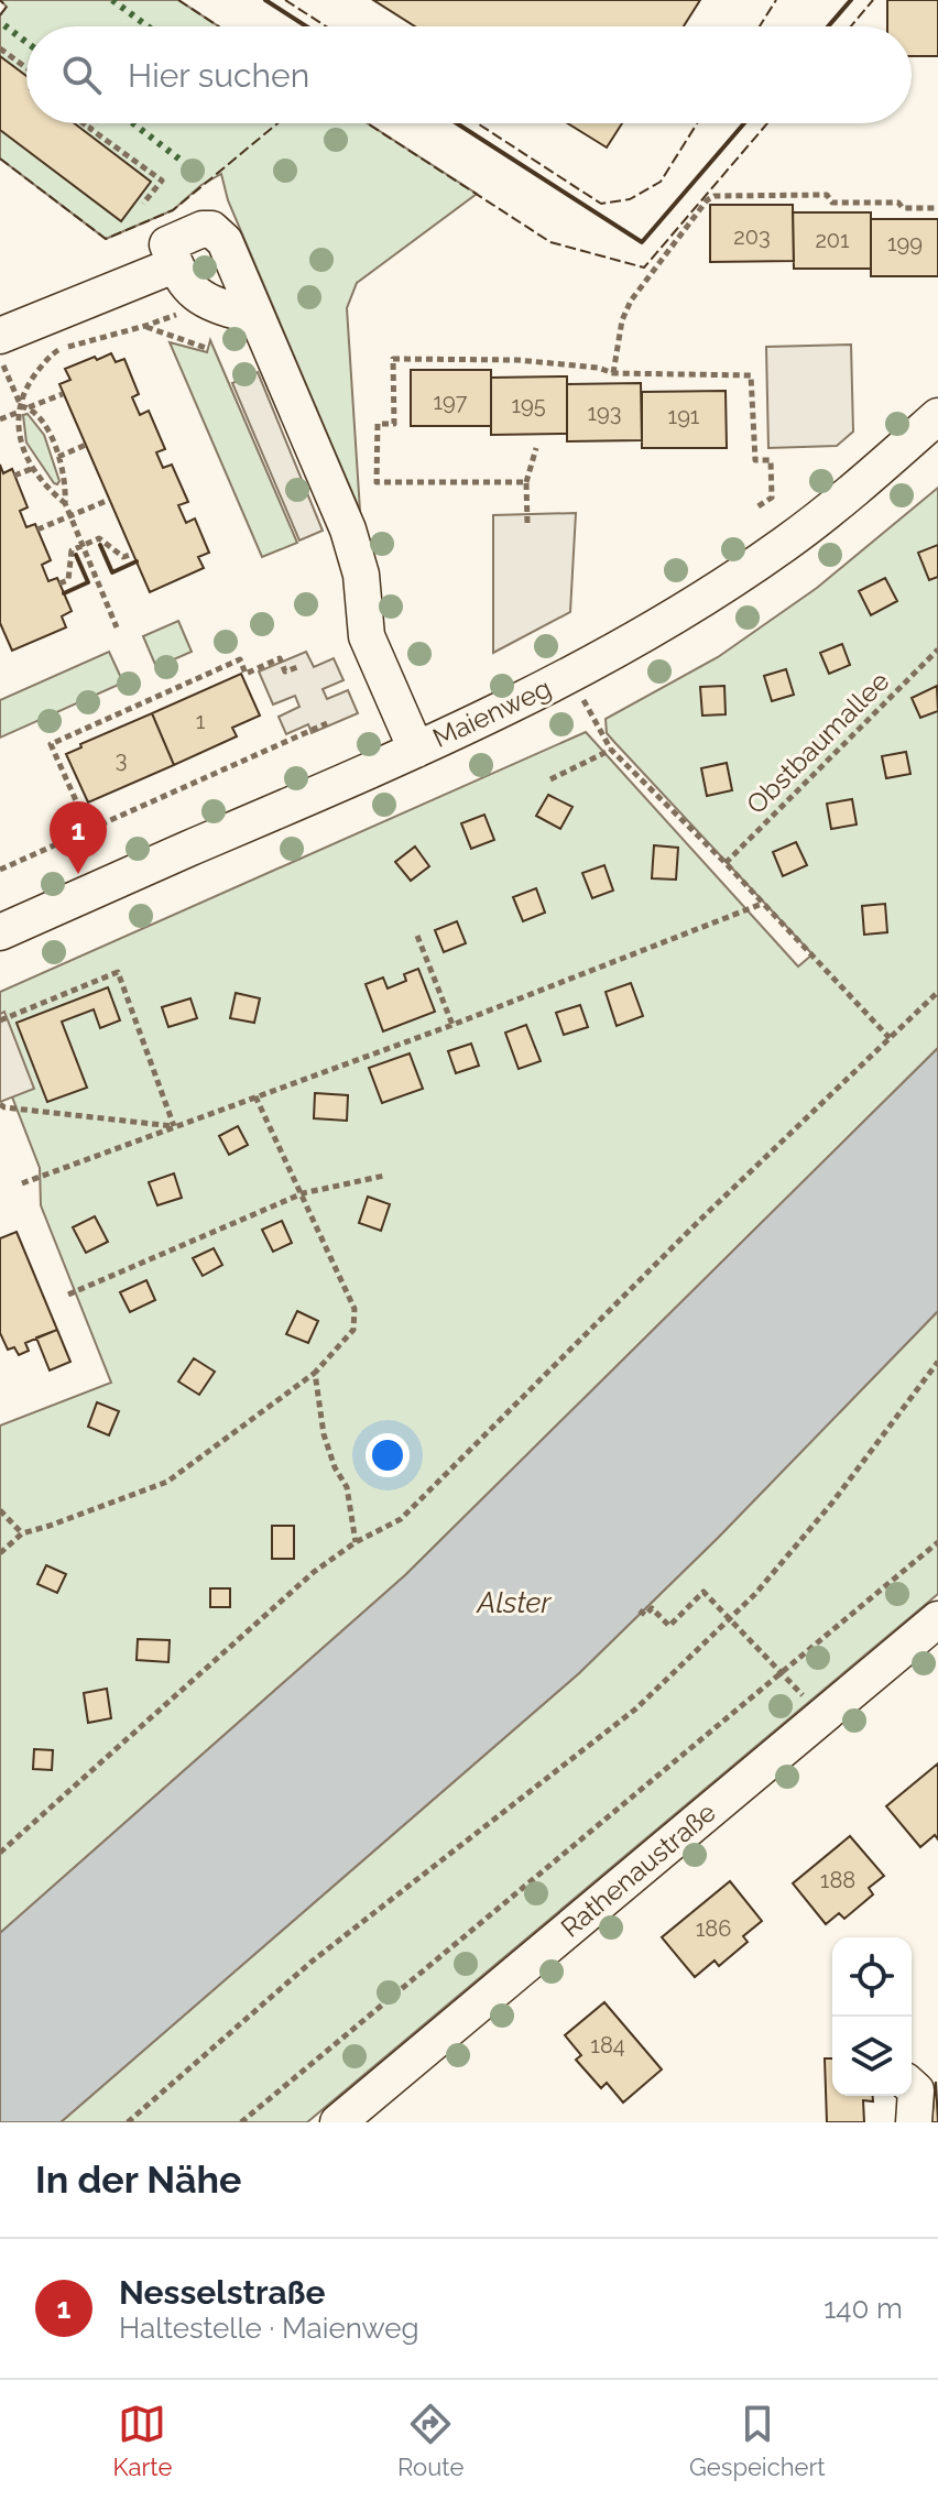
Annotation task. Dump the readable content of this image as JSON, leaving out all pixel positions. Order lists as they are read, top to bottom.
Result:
{
  "streets": {
    "street": ["Maienweg", "Rathenaustraße"],
    "path": ["Obstbaumallee"]
  },
  "water": ["Alster"],
  "house_numbers": [
    "203",
    "201",
    "199",
    "197",
    "195",
    "193",
    "191",
    "1",
    "3",
    "188",
    "186",
    "184"
  ],
  "page": {
    "search": "Hier suchen",
    "pins": "1",
    "heading": "In der Nähe",
    "list": [
      {
        "mark": "1",
        "name": "Nesselstraße",
        "note": "Haltestelle · Maienweg",
        "value": "140 m"
      }
    ],
    "nav": ["Karte", "Route", "Gespeichert"]
  }
}
